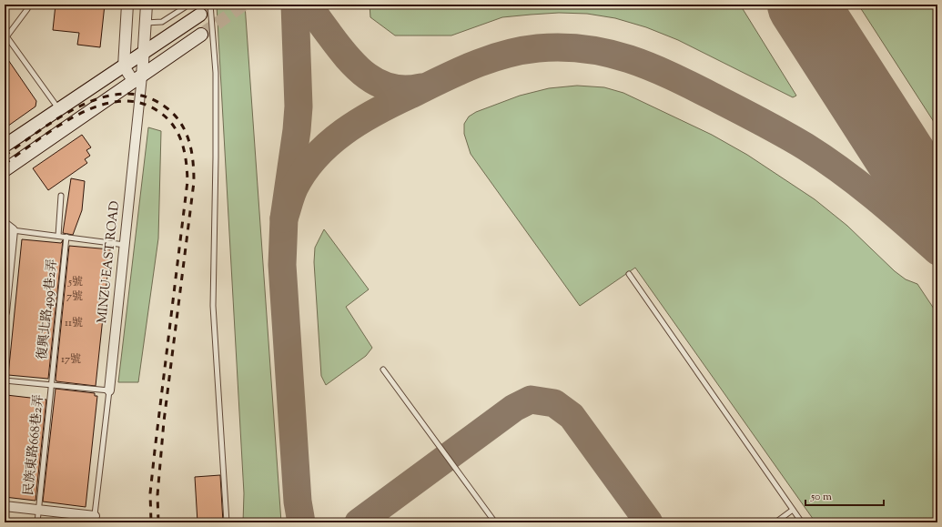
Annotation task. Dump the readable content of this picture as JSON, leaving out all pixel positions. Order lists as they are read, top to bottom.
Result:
{
  "streets": {
    "street": ["MINZU EAST ROAD"],
    "lane": ["復興北路499巷2弄", "民族東路668巷2弄"]
  },
  "crossings": [
    ["復興北路499巷2弄", "民族東路668巷2弄"]
  ],
  "house_numbers": [
    "5號",
    "7號",
    "11號",
    "17號"
  ],
  "scale_bar": "50 m"
}
